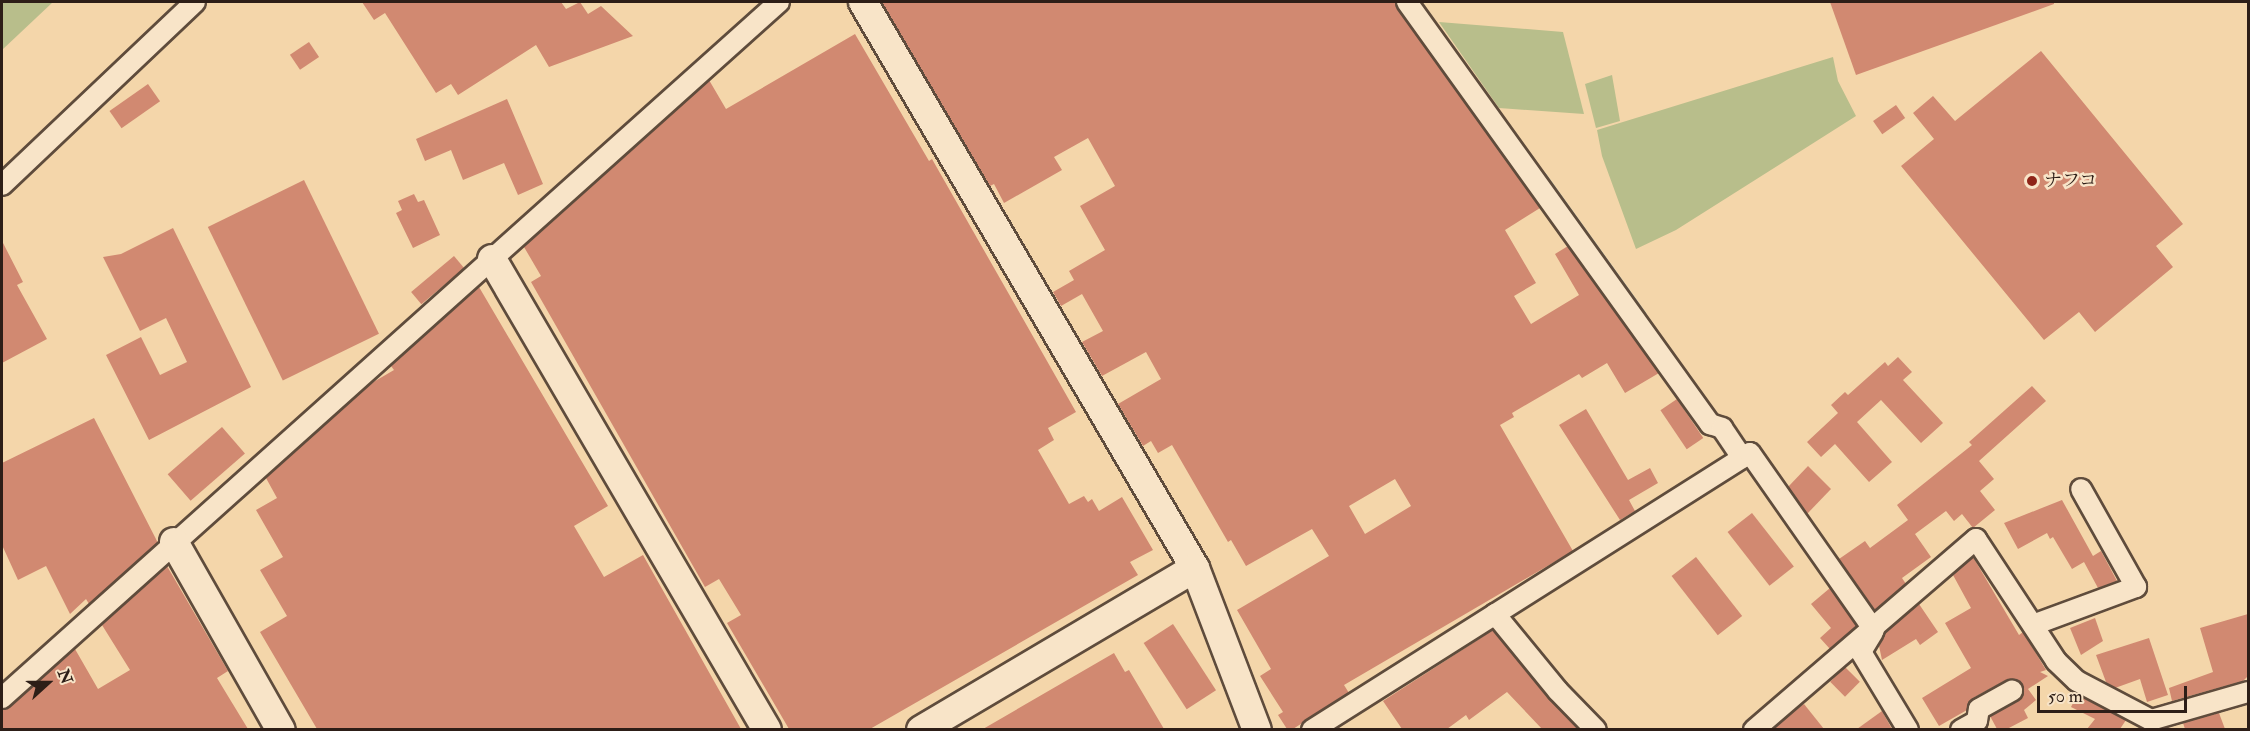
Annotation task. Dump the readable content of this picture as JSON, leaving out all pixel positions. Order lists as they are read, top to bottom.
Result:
{
  "places": ["ナフコ"],
  "scale_bar": "50 m",
  "north": "right"
}
